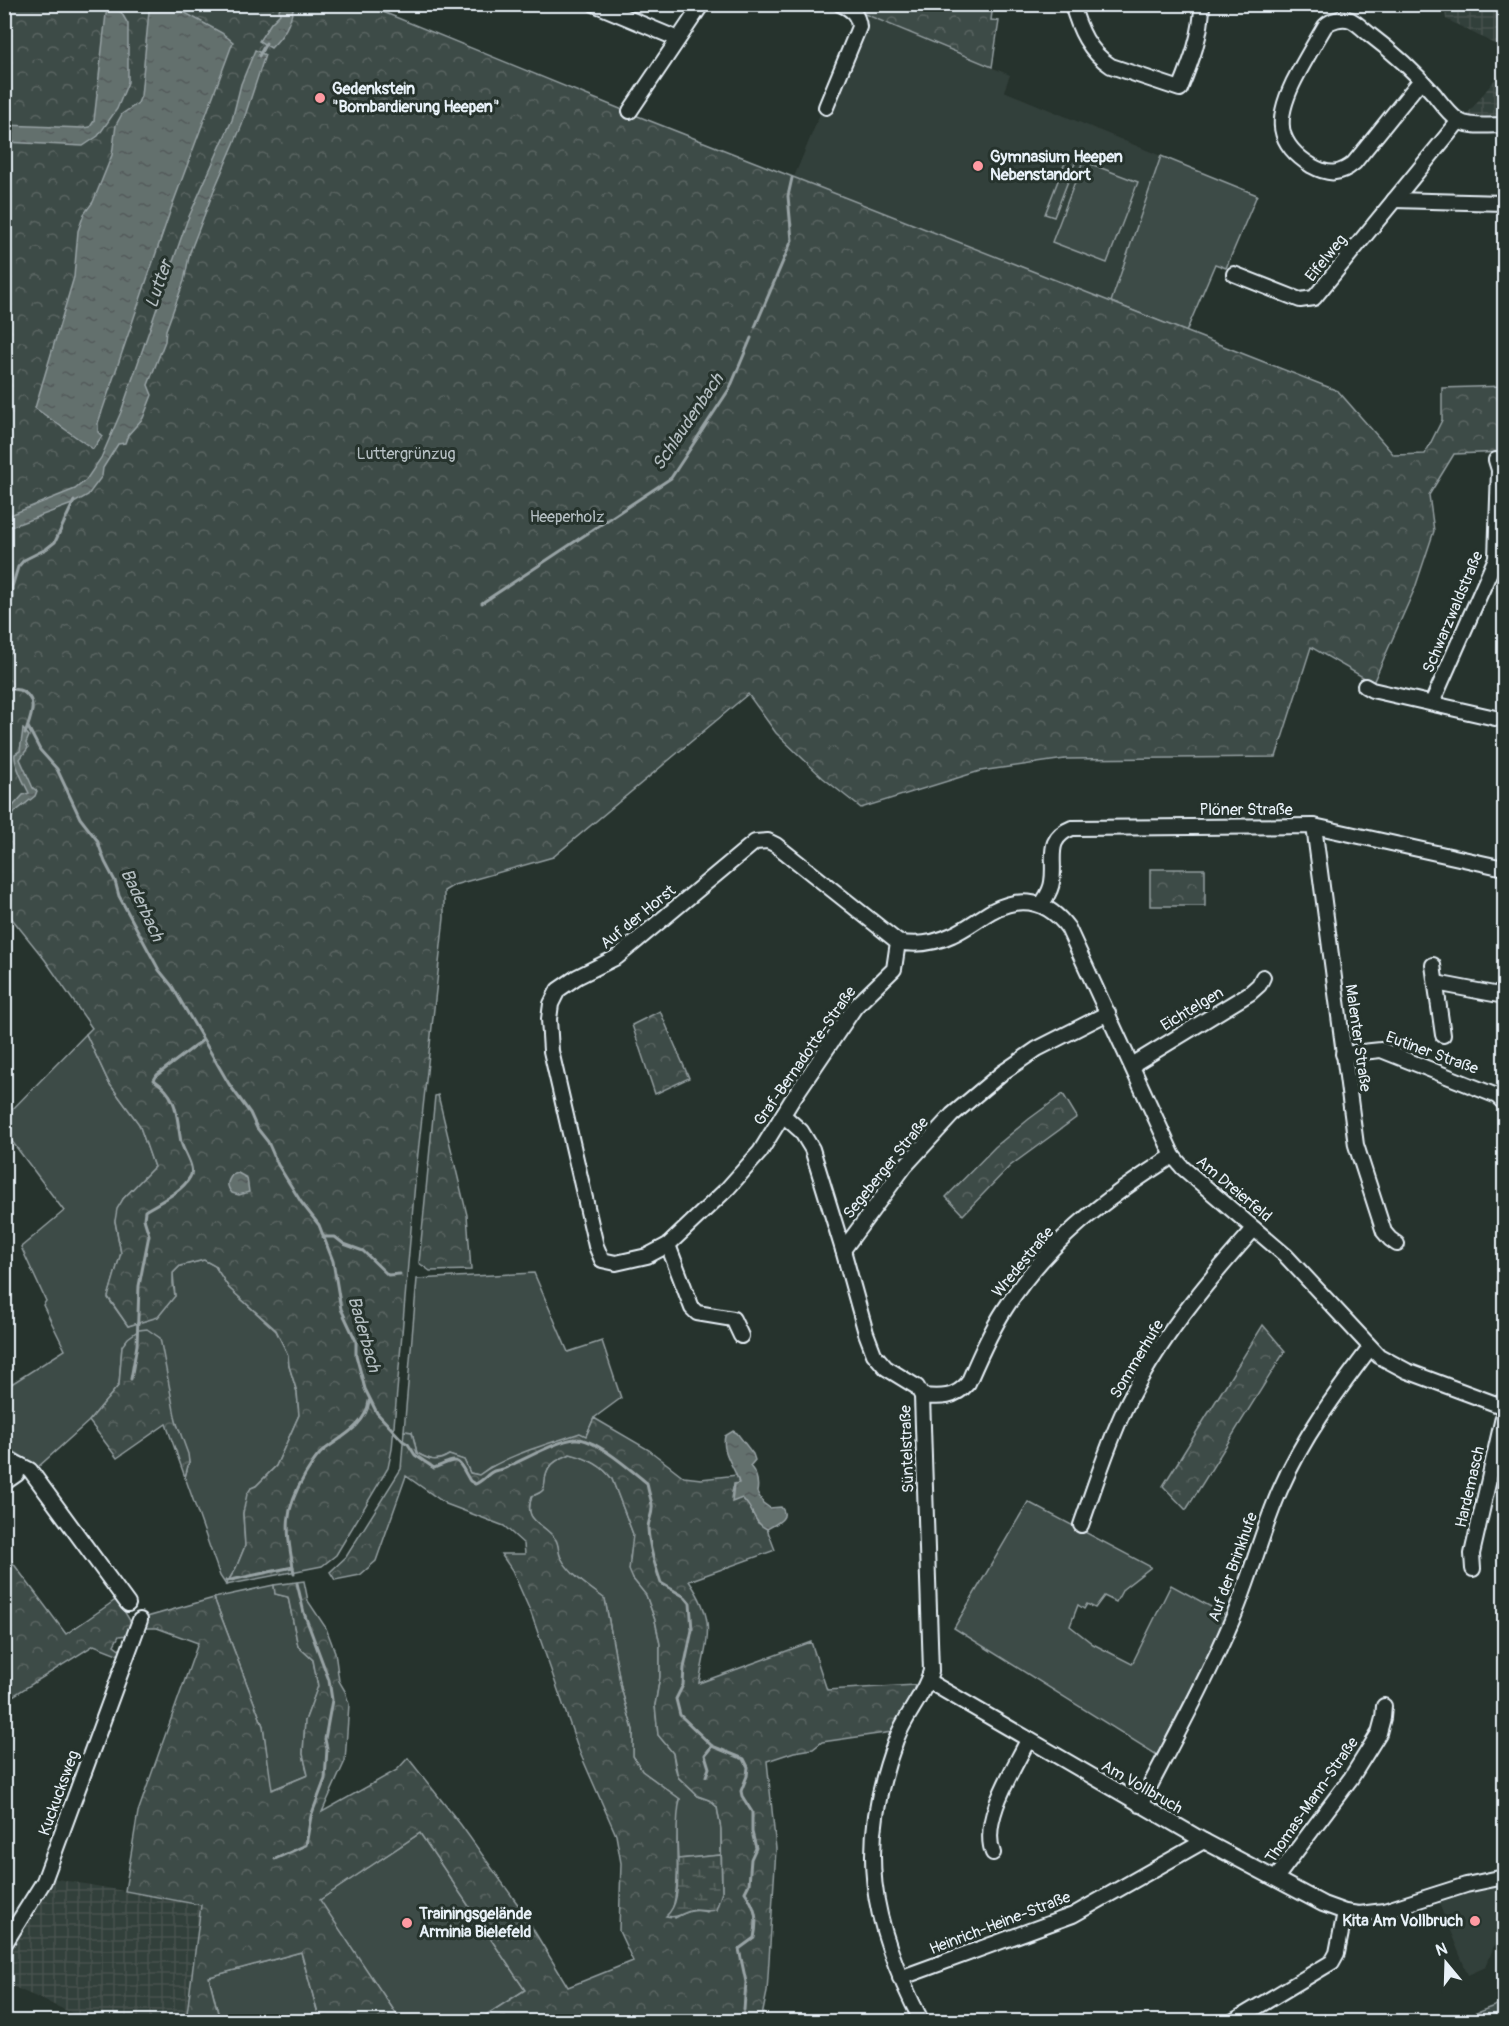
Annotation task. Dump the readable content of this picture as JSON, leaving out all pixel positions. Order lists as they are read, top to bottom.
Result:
{
  "streets": {
    "street": [
      "Eifelweg",
      "Schwarzwaldstraße",
      "Plöner Straße",
      "Auf der Horst",
      "Eichtelgen",
      "Malenter Straße",
      "Eutiner Straße",
      "Graf-Bernadotte-Straße",
      "Segeberger Straße",
      "Am Dreierfeld",
      "Wredestraße",
      "Sommerhufe",
      "Süntelstraße",
      "Hardemasch",
      "Auf der Brinkhufe",
      "Am Vollbruch",
      "Kuckucksweg",
      "Thomas-Mann-Straße",
      "Heinrich-Heine-Straße"
    ]
  },
  "crossings": [
    ["Plöner Straße", "Malenter Straße"],
    ["Plöner Straße", "Am Dreierfeld"],
    ["Auf der Horst", "Graf-Bernadotte-Straße"],
    ["Eichtelgen", "Am Dreierfeld"],
    ["Malenter Straße", "Eutiner Straße"],
    ["Graf-Bernadotte-Straße", "Süntelstraße"],
    ["Segeberger Straße", "Am Dreierfeld"],
    ["Segeberger Straße", "Süntelstraße"],
    ["Am Dreierfeld", "Wredestraße"],
    ["Am Dreierfeld", "Sommerhufe"],
    ["Am Dreierfeld", "Auf der Brinkhufe"],
    ["Wredestraße", "Süntelstraße"],
    ["Süntelstraße", "Am Vollbruch"],
    ["Auf der Brinkhufe", "Am Vollbruch"],
    ["Am Vollbruch", "Thomas-Mann-Straße"],
    ["Am Vollbruch", "Heinrich-Heine-Straße"]
  ],
  "water": ["Lutter", "Schlaudenbach", "Baderbach"],
  "parks": ["Luttergrünzug", "Heeperholz"],
  "places": [
    "Gedenkstein \"Bombardierung Heepen\"",
    "Gymnasium Heepen Nebenstandort",
    "Kita Am Vollbruch",
    "Trainingsgelände Arminia Bielefeld"
  ],
  "north": "top"
}
